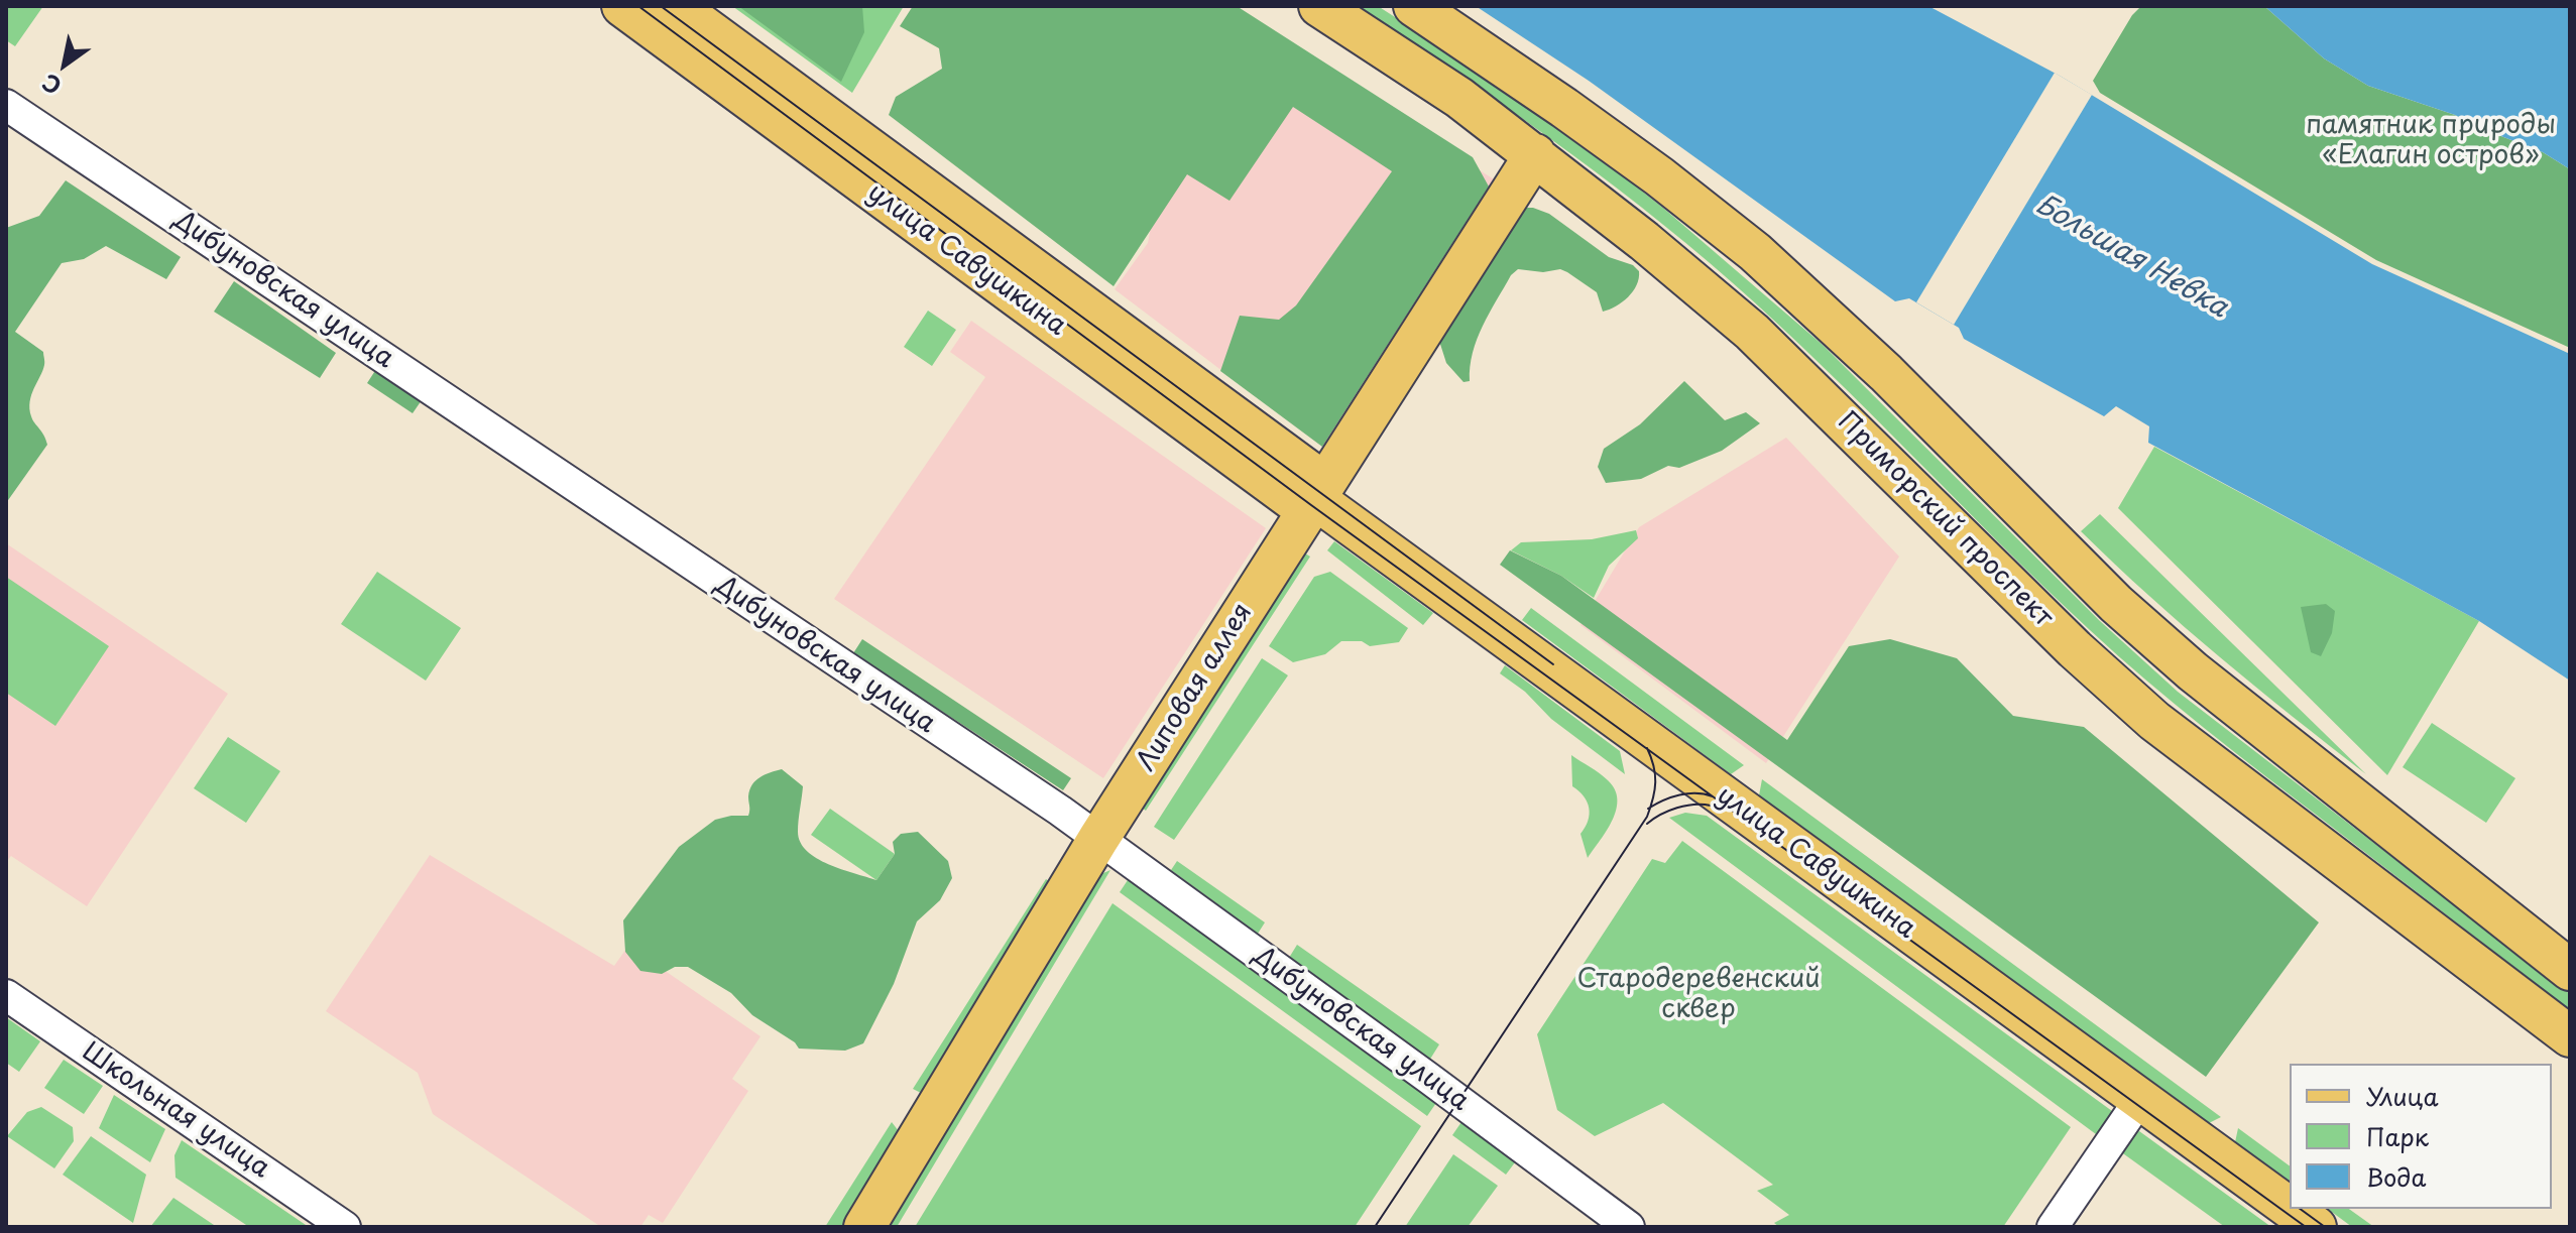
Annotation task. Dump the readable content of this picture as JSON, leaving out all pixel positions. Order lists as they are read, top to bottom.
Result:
{
  "streets": {
    "main road": ["улица Савушкина", "Приморский проспект", "Липовая аллея"],
    "street": ["Дибуновская улица", "Школьная улица"]
  },
  "crossings": [
    ["улица Савушкина", "Липовая аллея"],
    ["Дибуновская улица", "Липовая аллея"],
    ["Приморский проспект", "Липовая аллея"]
  ],
  "water": ["Большая Невка"],
  "parks": ["памятник природы «Елагин остров»", "Стародеревенский сквер"],
  "legend": ["Улица", "Парк", "Вода"],
  "north": "bottom left"
}
